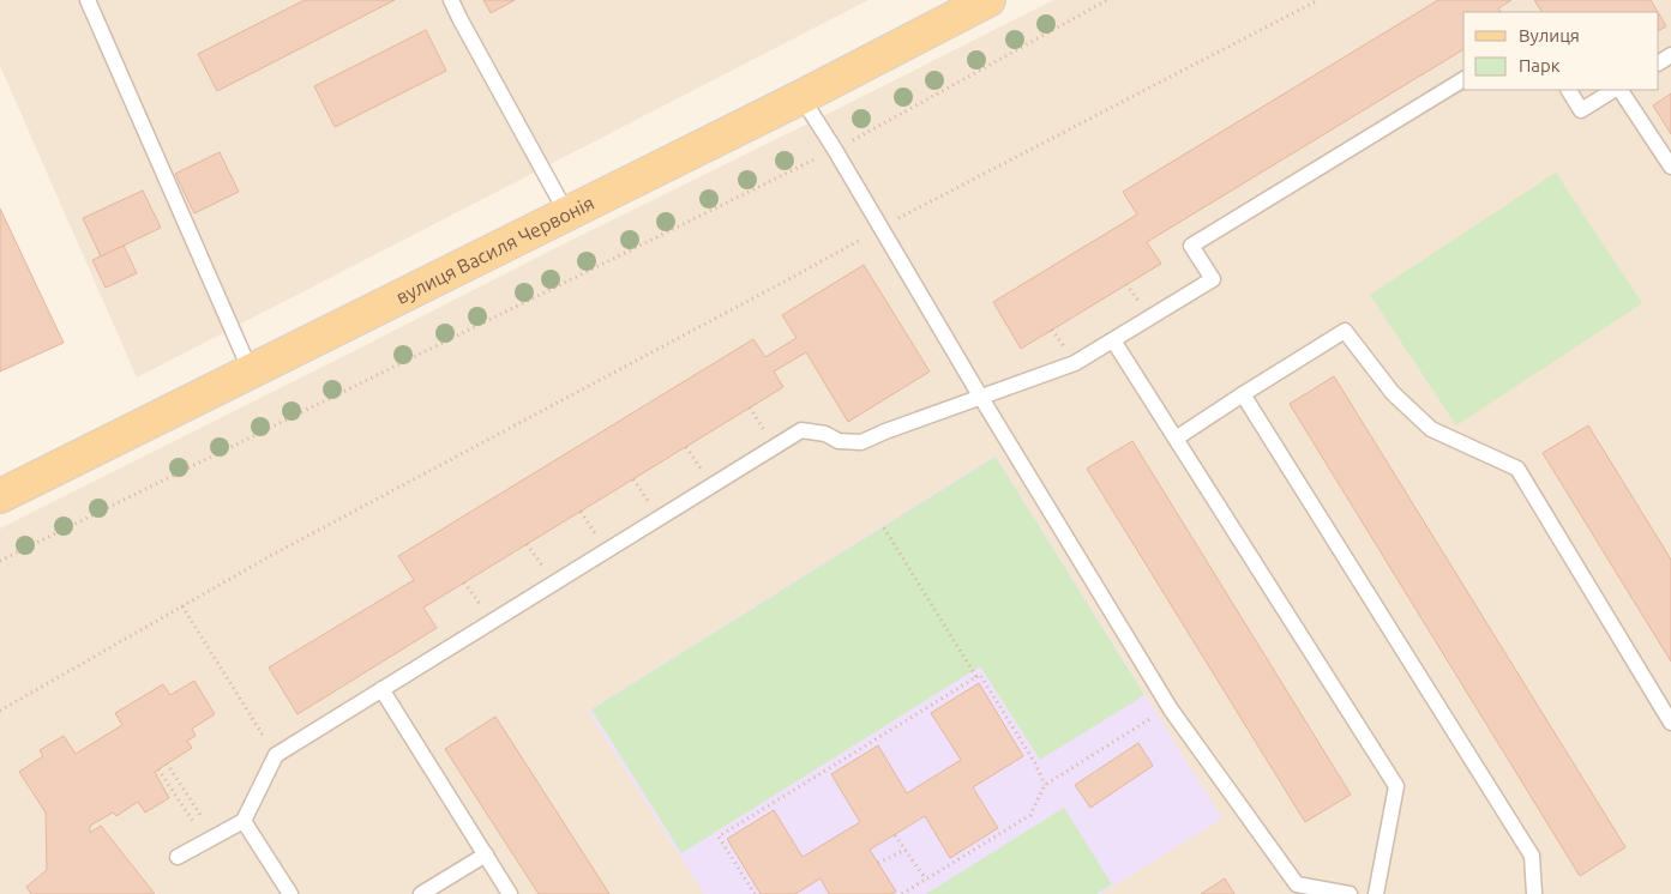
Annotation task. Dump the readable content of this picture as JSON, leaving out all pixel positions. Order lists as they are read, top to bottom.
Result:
{
  "streets": {
    "main road": ["вулиця Василя Червонія"]
  },
  "legend": ["Вулиця", "Парк"]
}
